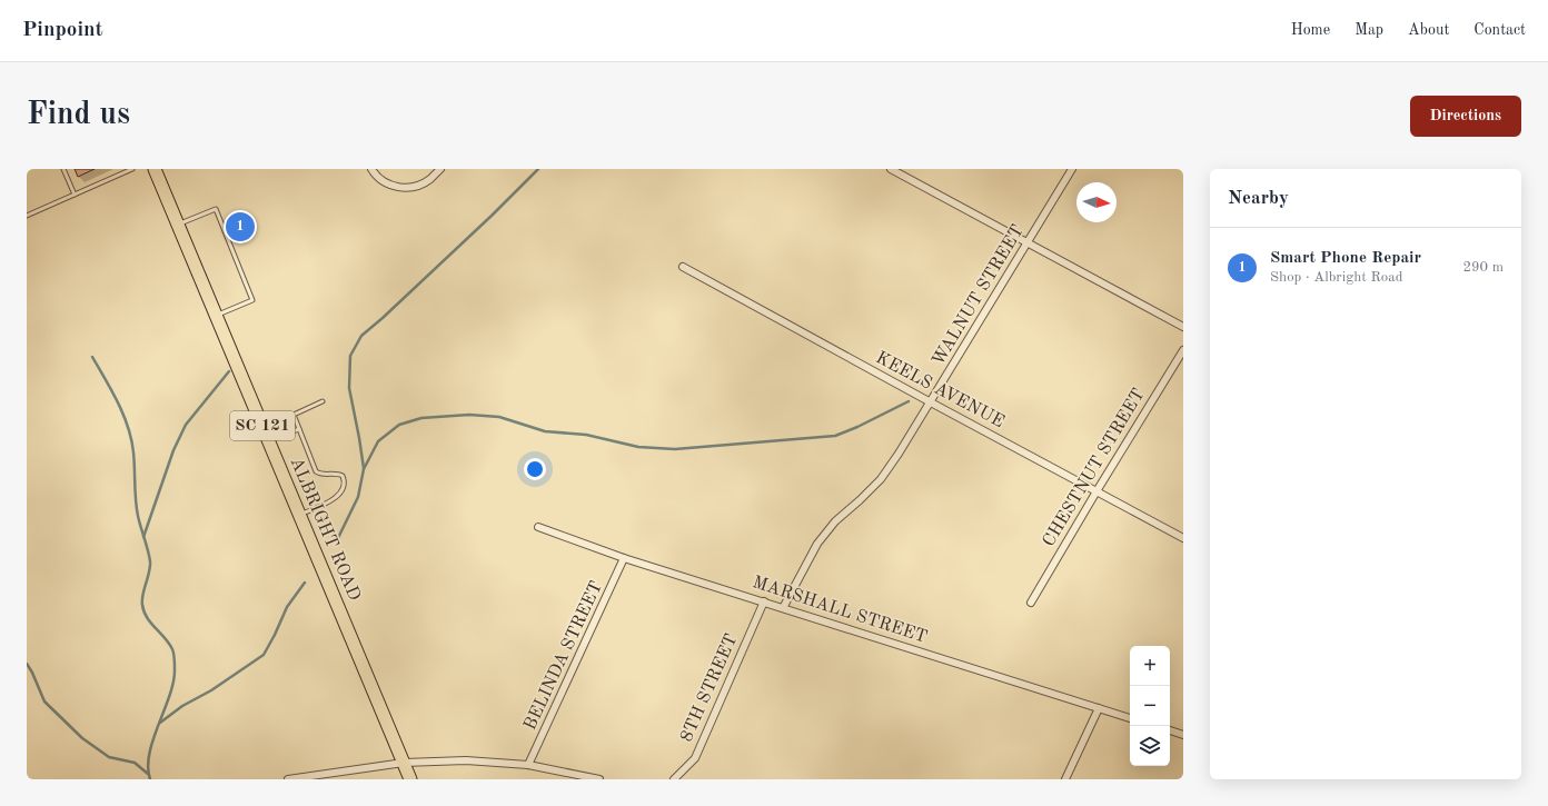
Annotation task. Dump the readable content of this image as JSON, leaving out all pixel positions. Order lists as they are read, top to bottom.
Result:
{
  "streets": {
    "highway": ["SC 121", "ALBRIGHT ROAD"],
    "street": [
      "WALNUT STREET",
      "KEELS AVENUE",
      "CHESTNUT STREET",
      "MARSHALL STREET",
      "BELINDA STREET",
      "8TH STREET"
    ]
  },
  "crossings": [
    ["WALNUT STREET", "KEELS AVENUE"],
    ["WALNUT STREET", "MARSHALL STREET"],
    ["KEELS AVENUE", "CHESTNUT STREET"],
    ["MARSHALL STREET", "BELINDA STREET"],
    ["MARSHALL STREET", "8TH STREET"]
  ],
  "north": "right",
  "page": {
    "header": "Pinpoint",
    "nav": [
      "Home",
      "Map",
      "About",
      "Contact"
    ],
    "buttons": "Directions",
    "title": "Find us",
    "heading": "Nearby",
    "pins": "1",
    "list": [
      {
        "mark": "1",
        "name": "Smart Phone Repair",
        "note": "Shop · Albright Road",
        "value": "290 m"
      }
    ],
    "map_buttons": ["+", "−"]
  }
}
